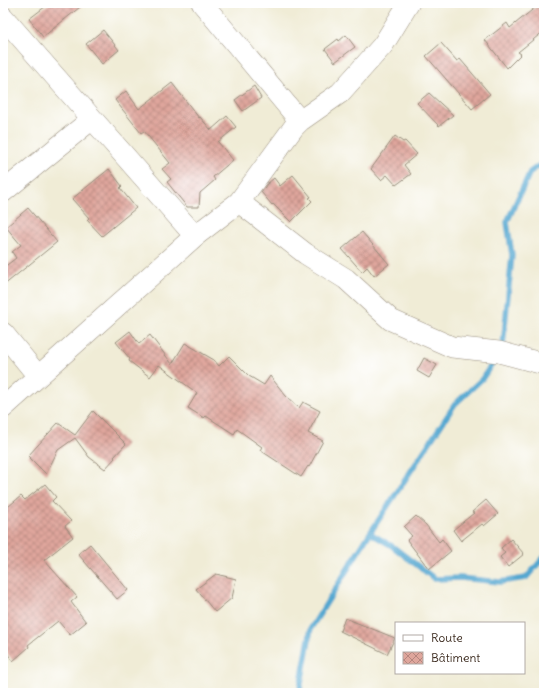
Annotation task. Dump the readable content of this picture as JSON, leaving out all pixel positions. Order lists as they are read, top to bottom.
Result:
{
  "legend": ["Route", "Bâtiment"]
}
